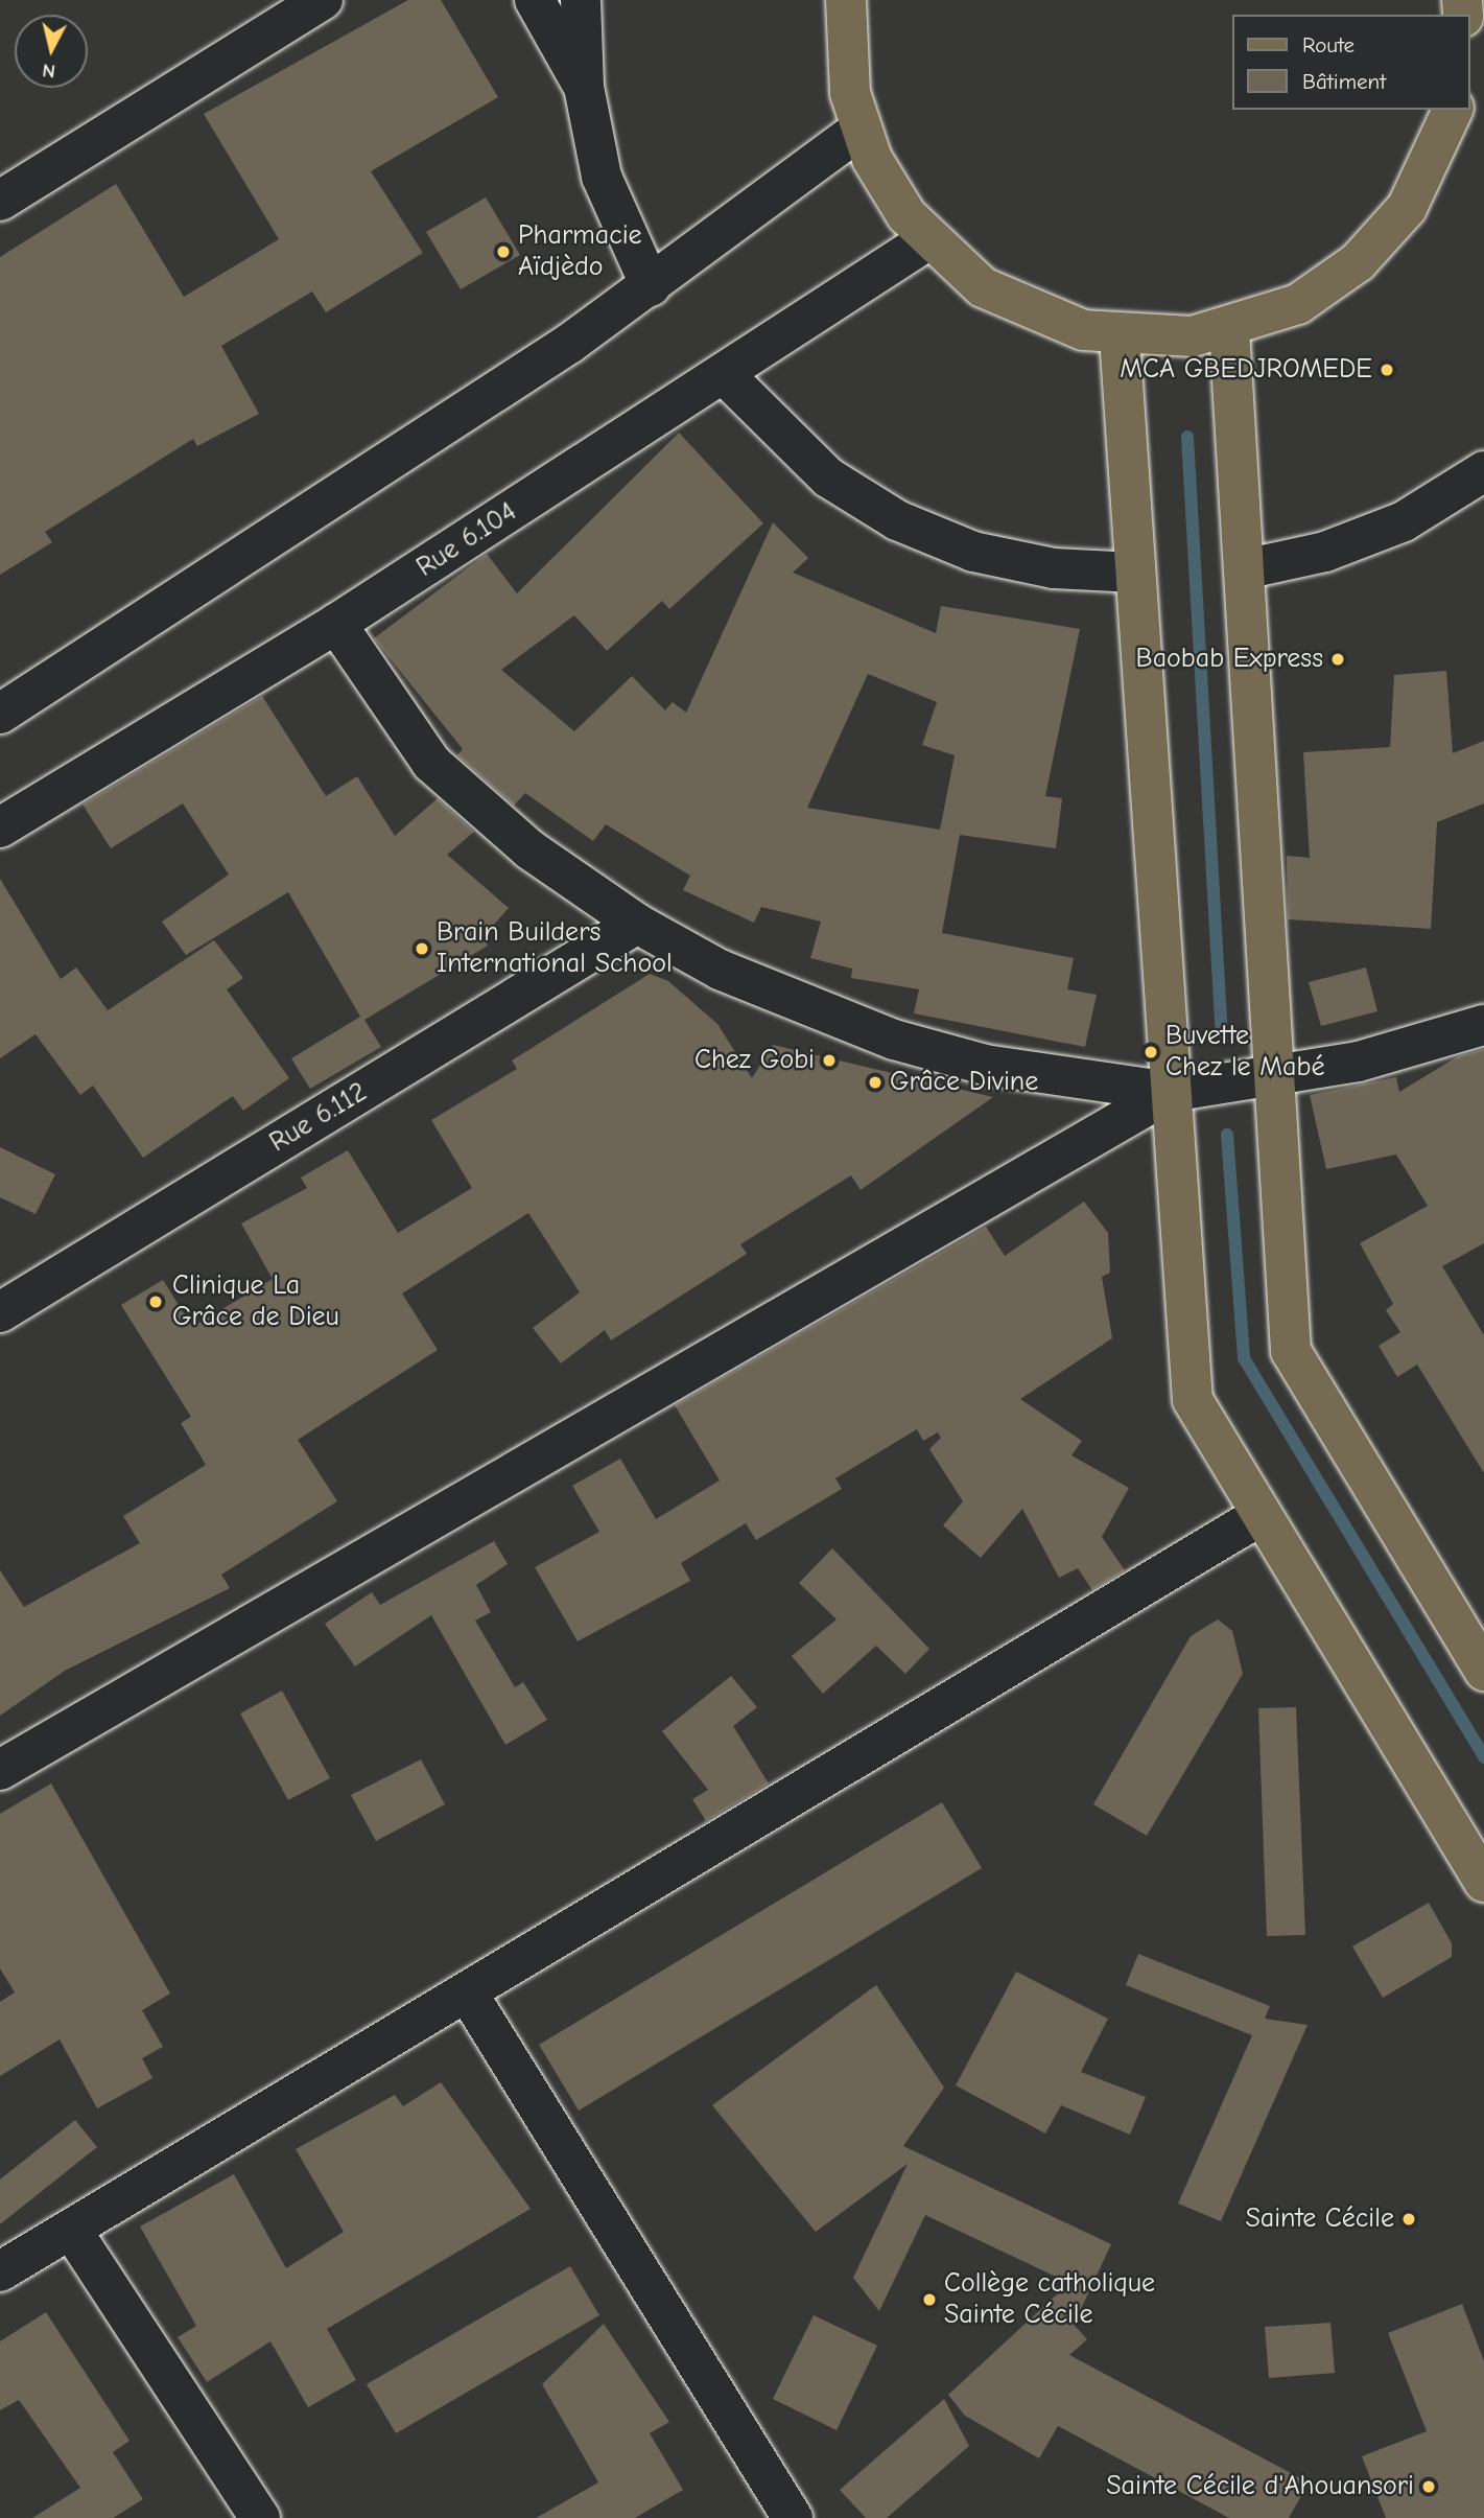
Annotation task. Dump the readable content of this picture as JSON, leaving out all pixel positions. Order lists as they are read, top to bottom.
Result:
{
  "streets": {
    "street": ["Rue 6.104", "Rue 6.112"]
  },
  "places": [
    "Pharmacie Aïdjèdo",
    "MCA GBEDJROMEDE",
    "Baobab Express",
    "Brain Builders International School",
    "Buvette Chez le Mabé",
    "Chez Gobi",
    "Grâce Divine",
    "Clinique La Grâce de Dieu",
    "Sainte Cécile",
    "Collège catholique Sainte Cécile",
    "Sainte Cécile d'Ahouansori"
  ],
  "legend": ["Route", "Bâtiment"],
  "north": "bottom"
}
